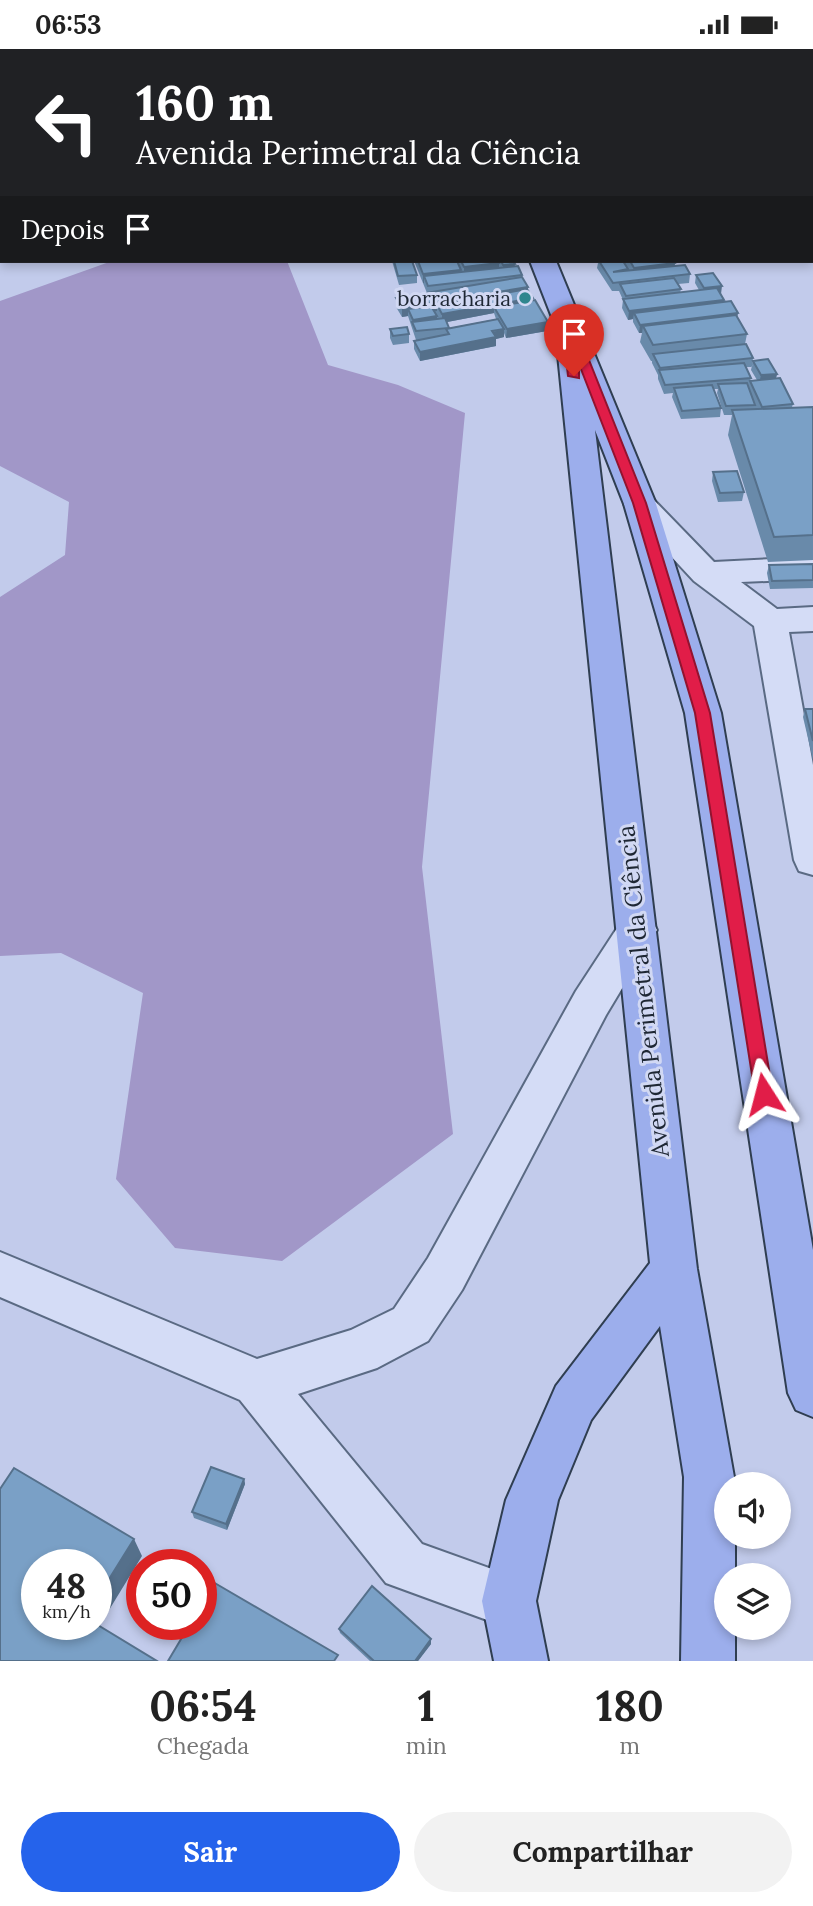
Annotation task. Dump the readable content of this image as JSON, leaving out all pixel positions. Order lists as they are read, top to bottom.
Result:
{
  "streets": {
    "main road": ["Avenida Perimetral da Ciência"]
  },
  "places": ["borracharia"],
  "page": {
    "status": "06:53",
    "turn": ["160 m", "Avenida Perimetral da Ciência"],
    "then": "Depois",
    "speed": "48 km/h",
    "limit": "50",
    "eta": [
      "06:54",
      "Chegada",
      "1",
      "min",
      "180",
      "m"
    ],
    "buttons": ["Sair", "Compartilhar"]
  }
}
